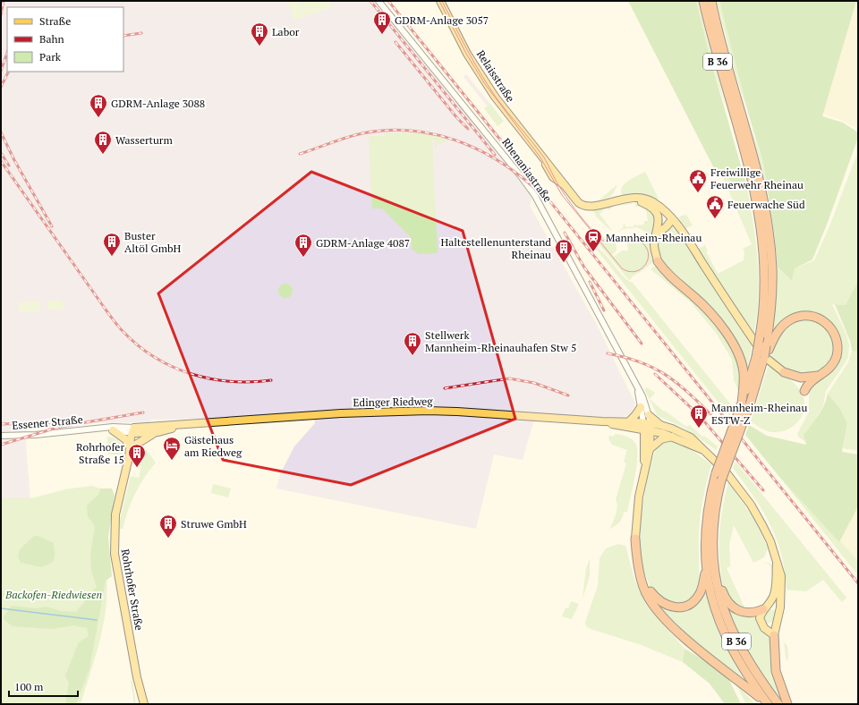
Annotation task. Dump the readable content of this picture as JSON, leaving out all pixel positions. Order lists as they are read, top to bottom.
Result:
{
  "streets": {
    "highway": ["B 36"],
    "main road": ["Relaisstraße", "Edinger Riedweg", "Rohrhofer Straße"],
    "street": ["Rhenaniastraße", "Essener Straße"]
  },
  "crossings": [
    ["Rhenaniastraße", "Edinger Riedweg"],
    ["Edinger Riedweg", "Essener Straße"],
    ["Edinger Riedweg", "Rohrhofer Straße"],
    ["Essener Straße", "Rohrhofer Straße"]
  ],
  "parks": ["Backofen-Riedwiesen"],
  "places": {
    "building": [
      "GDRM-Anlage 3057",
      "Labor",
      "GDRM-Anlage 3088",
      "Wasserturm",
      "Buster Altöl GmbH",
      "GDRM-Anlage 4087",
      "Haltestellenunterstand Rheinau",
      "Stellwerk Mannheim-Rheinauhafen Stw 5",
      "Mannheim-Rheinau ESTW-Z",
      "Rohrhofer Straße 15",
      "Struwe GmbH"
    ],
    "public building": ["Freiwillige Feuerwehr Rheinau", "Feuerwache Süd"],
    "station": ["Mannheim-Rheinau"],
    "hotel": ["Gästehaus am Riedweg"]
  },
  "legend": ["Straße", "Bahn", "Park"],
  "scale_bar": "100 m"
}
